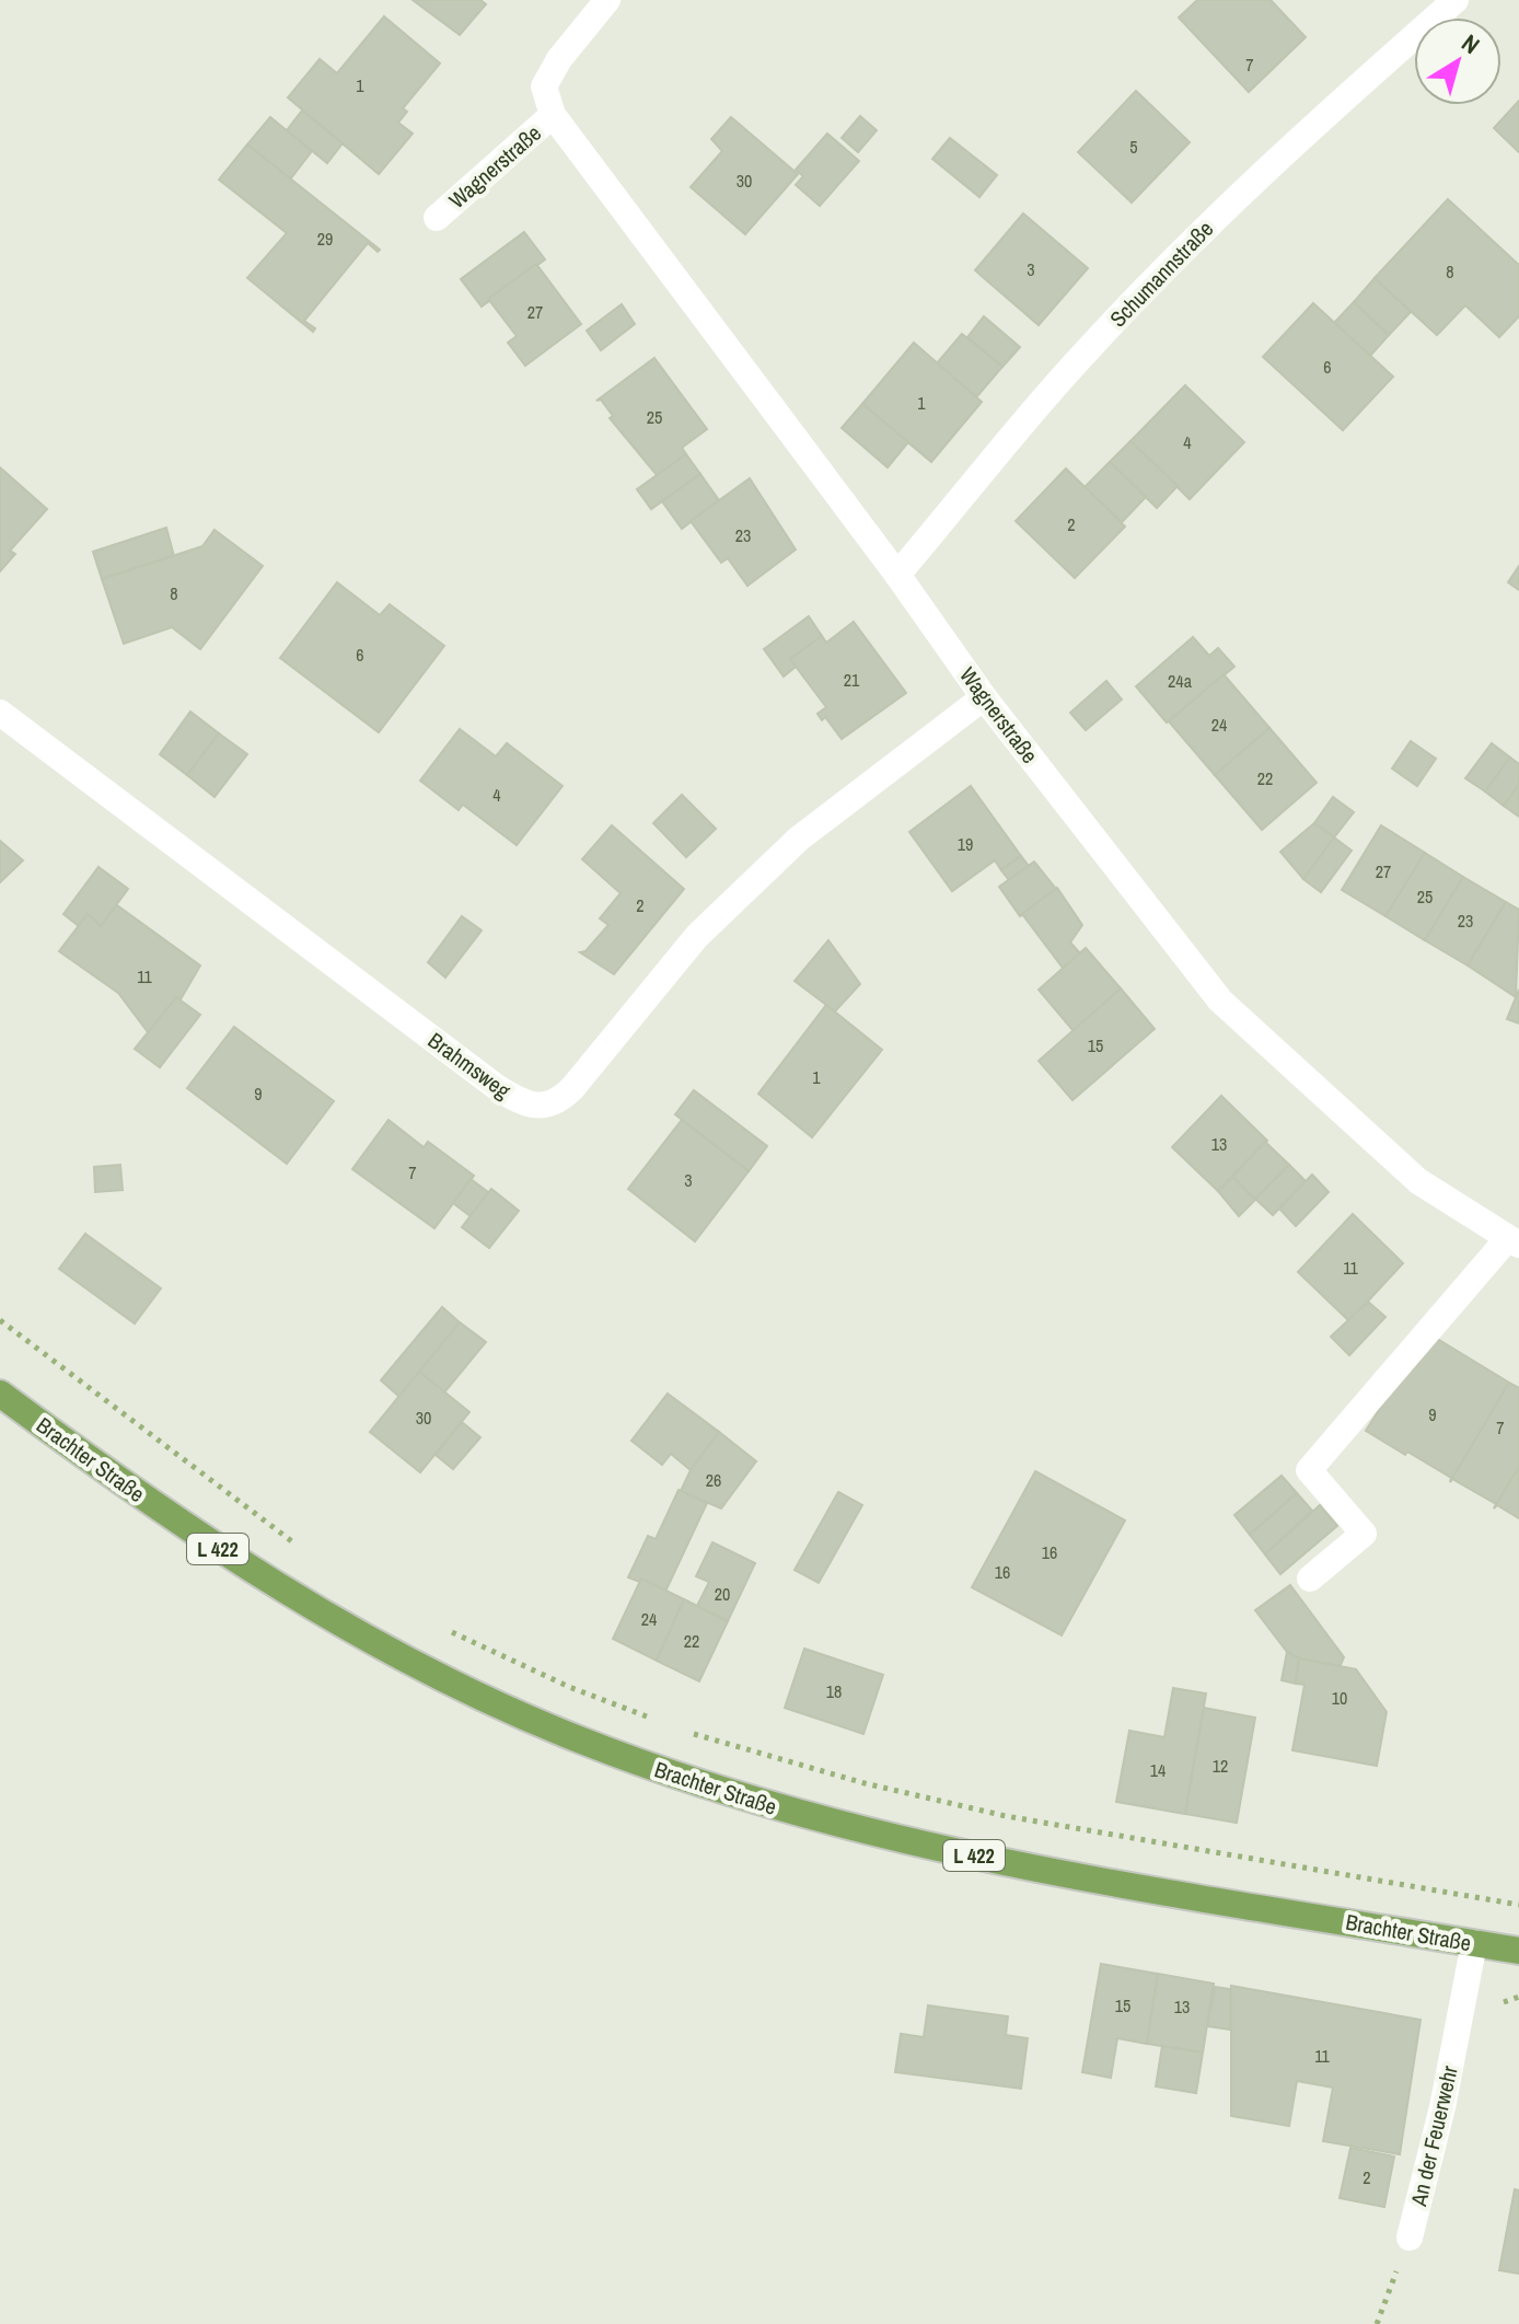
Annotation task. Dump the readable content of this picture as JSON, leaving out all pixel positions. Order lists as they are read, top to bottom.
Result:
{
  "streets": {
    "main road": ["Brachter Straße", "L 422"],
    "street": [
      "Wagnerstraße",
      "Schumannstraße",
      "Brahmsweg",
      "An der Feuerwehr"
    ]
  },
  "crossings": [
    ["Wagnerstraße", "Schumannstraße"],
    ["Wagnerstraße", "Brahmsweg"],
    ["Brachter Straße", "An der Feuerwehr"]
  ],
  "house_numbers": [
    "7",
    "1",
    "5",
    "30",
    "29",
    "3",
    "8",
    "27",
    "6",
    "1",
    "25",
    "4",
    "2",
    "23",
    "8",
    "6",
    "21",
    "24a",
    "24",
    "22",
    "4",
    "19",
    "27",
    "25",
    "2",
    "23",
    "11",
    "15",
    "1",
    "9",
    "13",
    "7",
    "3",
    "11",
    "9",
    "30",
    "7",
    "26",
    "16",
    "16",
    "20",
    "24",
    "22",
    "18",
    "10",
    "12",
    "14",
    "15",
    "13",
    "11",
    "2"
  ],
  "north": "top right"
}
